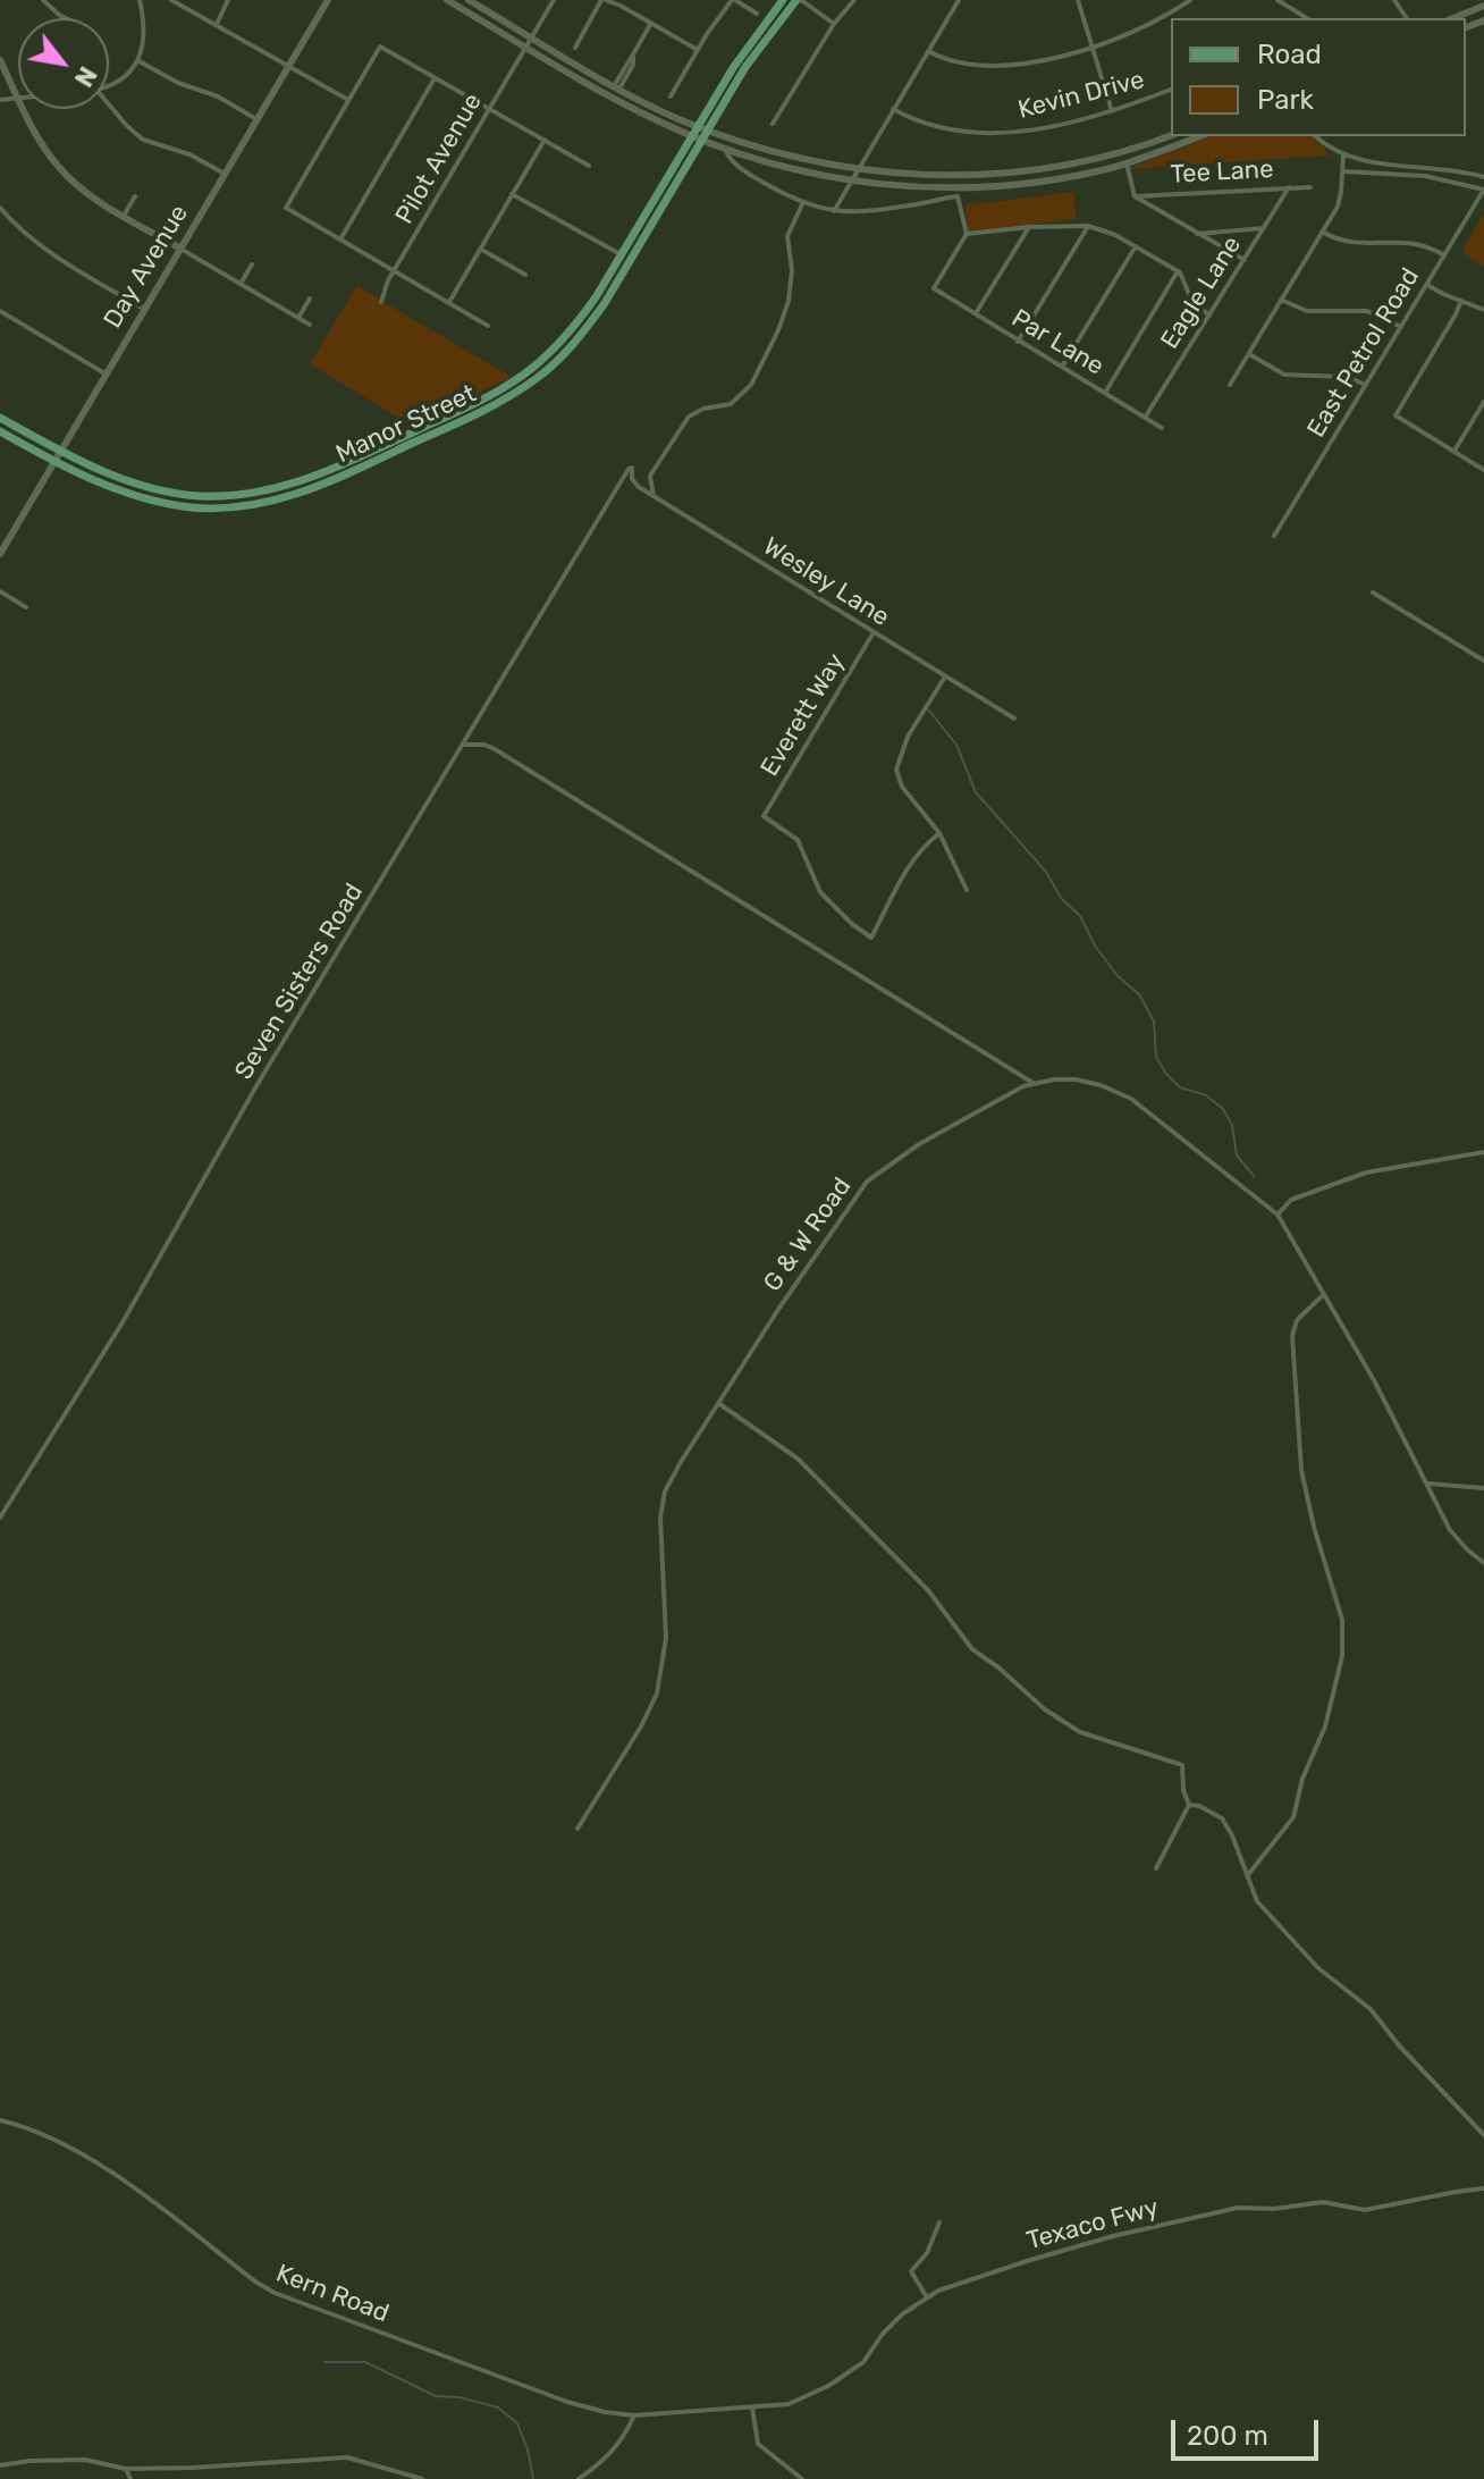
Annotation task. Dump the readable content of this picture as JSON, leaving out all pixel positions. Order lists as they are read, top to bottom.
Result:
{
  "streets": {
    "main road": ["Day Avenue", "Manor Street"],
    "street": [
      "Kevin Drive",
      "Pilot Avenue",
      "Tee Lane",
      "Eagle Lane",
      "Par Lane",
      "East Petrol Road",
      "Wesley Lane",
      "Everett Way",
      "Seven Sisters Road",
      "G & W Road",
      "Texaco Fwy",
      "Kern Road"
    ]
  },
  "crossings": [
    ["Tee Lane", "Eagle Lane"],
    ["Day Avenue", "Manor Street"],
    ["Eagle Lane", "Par Lane"],
    ["Wesley Lane", "Everett Way"],
    ["Wesley Lane", "Seven Sisters Road"],
    ["Texaco Fwy", "Kern Road"]
  ],
  "legend": ["Road", "Park"],
  "scale_bar": "200 m",
  "north": "bottom right"
}
